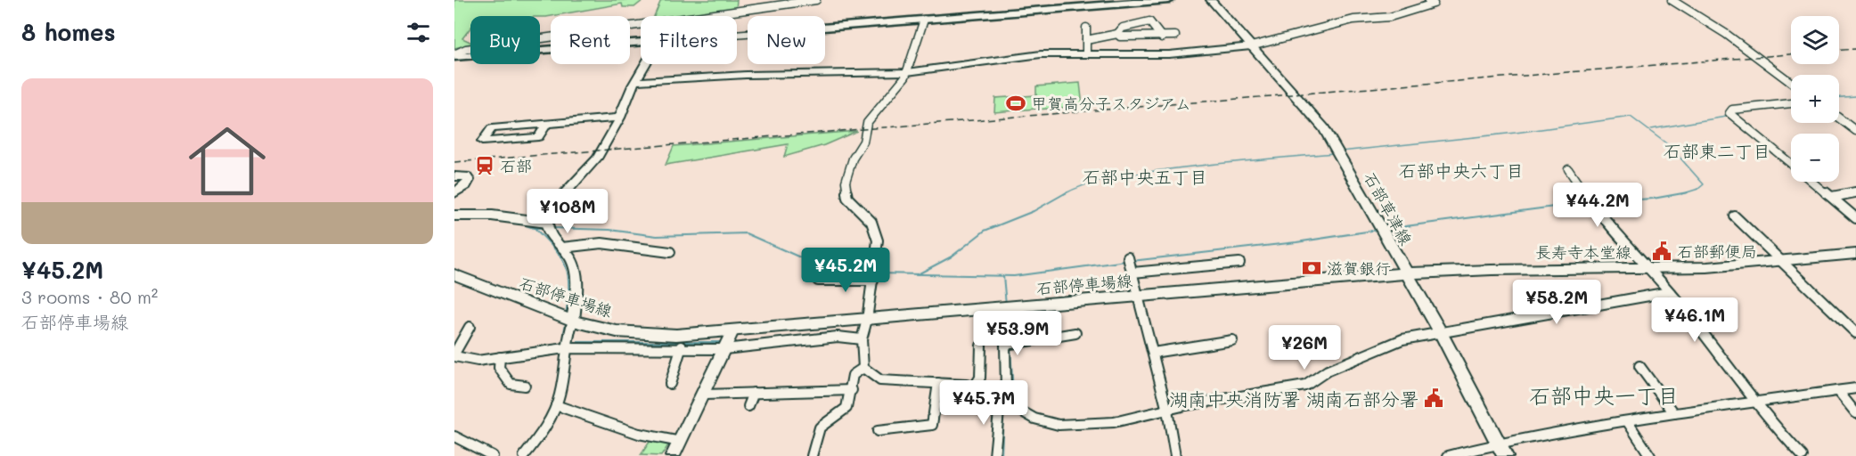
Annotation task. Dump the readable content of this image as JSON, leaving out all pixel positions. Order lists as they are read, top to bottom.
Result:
{
  "streets": {
    "main road": ["石部草津線", "長寿寺本堂線", "石部停車場線"]
  },
  "crossings": [
    ["石部草津線", "長寿寺本堂線"],
    ["石部草津線", "石部停車場線"],
    ["長寿寺本堂線", "石部停車場線"]
  ],
  "districts": [
    "石部東二丁目",
    "石部中央六丁目",
    "石部中央五丁目",
    "石部中央一丁目"
  ],
  "places": {
    "sports": ["甲賀高分子スタジアム"],
    "station": ["石部"],
    "public building": ["石部郵便局", "湖南中央消防署 湖南石部分署"],
    "bank": ["滋賀銀行"]
  },
  "page": {
    "heading": "8 homes",
    "map_buttons": ["+", "−"],
    "chip": [
      "Buy",
      "Rent",
      "Filters",
      "New"
    ],
    "list": [
      {
        "name": "¥45.2M",
        "note": "3 rooms · 80 m² · 石部停車場線"
      }
    ],
    "price": [
      "¥44.2M",
      "¥108M",
      "¥45.2M",
      "¥58.2M",
      "¥46.1M",
      "¥53.9M",
      "¥26M",
      "¥45.7M"
    ]
  }
}
